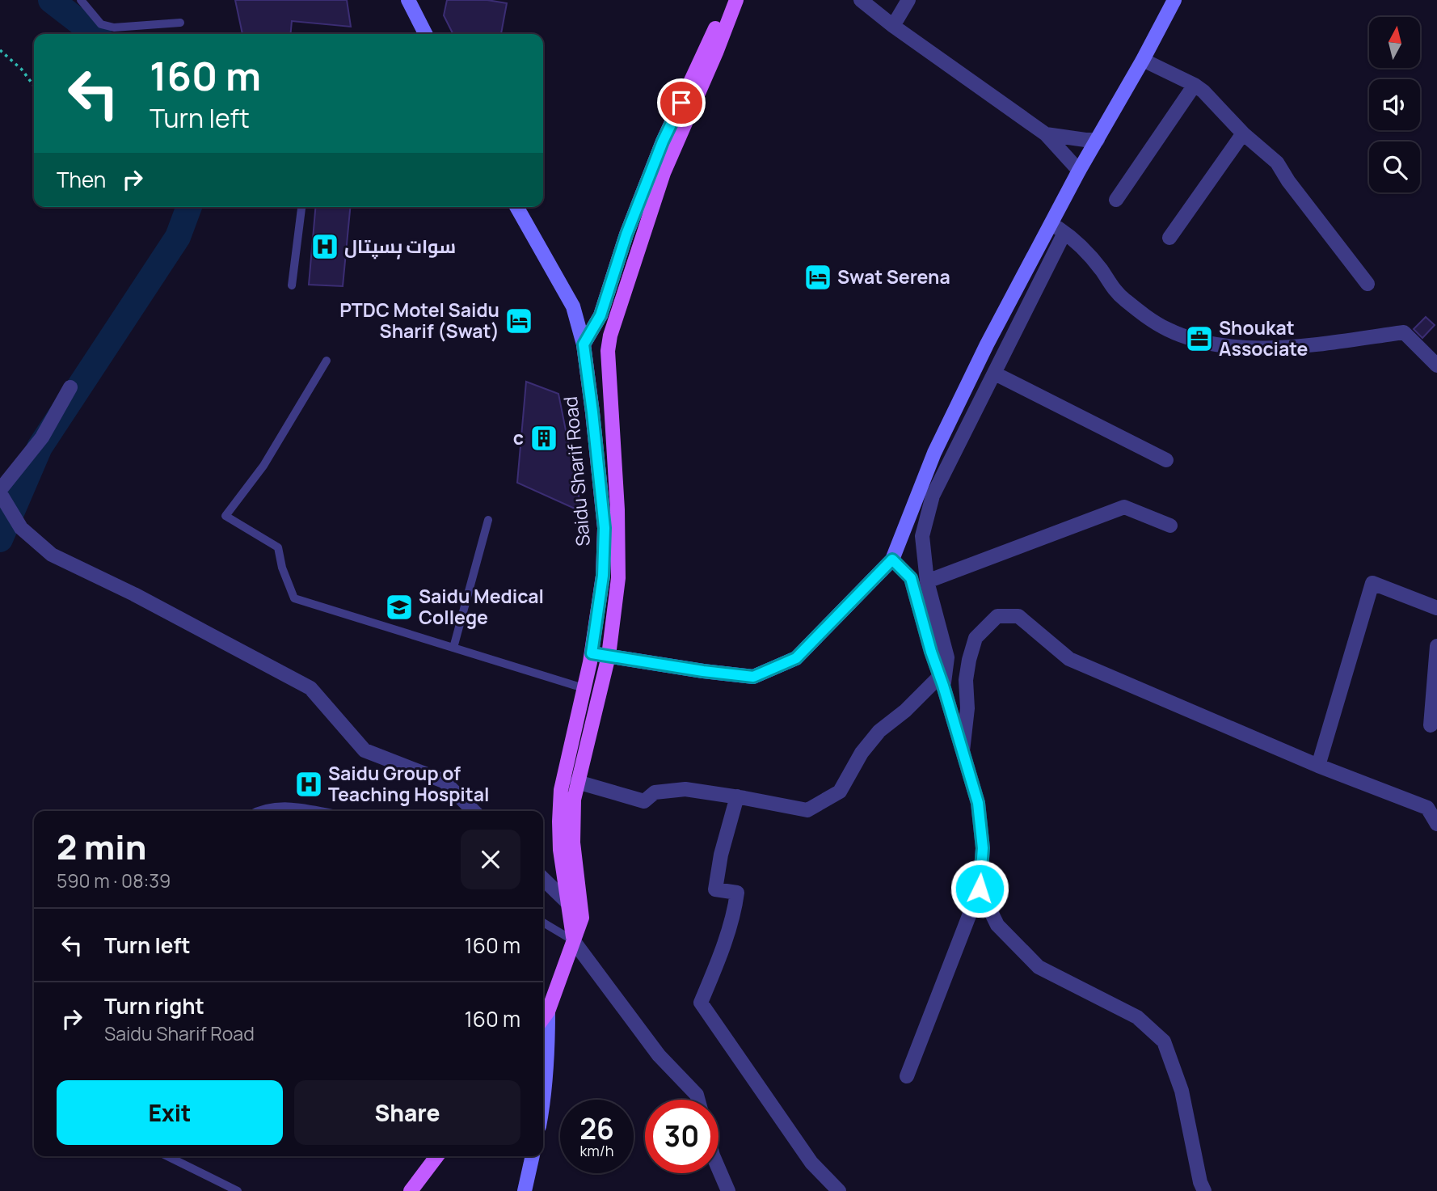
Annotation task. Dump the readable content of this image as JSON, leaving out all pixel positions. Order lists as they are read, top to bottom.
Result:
{
  "streets": {
    "main road": ["Saidu Sharif Road"]
  },
  "places": {
    "hospital": ["سوات ہسپتال", "Saidu Group of Teaching Hospital"],
    "hotel": ["Swat Serena", "PTDC Motel Saidu Sharif (Swat)"],
    "office": ["Shoukat Associate"],
    "building": ["c"],
    "school or university": ["Saidu Medical College"]
  },
  "north": "top",
  "page": {
    "turn": ["160 m", "Turn left"],
    "then": "Then",
    "heading": ["2 min", "590 m · 08:39"],
    "list": [
      {
        "name": "Turn left",
        "value": "160 m"
      },
      {
        "name": "Turn right",
        "note": "Saidu Sharif Road",
        "value": "160 m"
      }
    ],
    "buttons": ["Exit", "Share"],
    "speed": "26 km/h",
    "limit": "30"
  }
}
